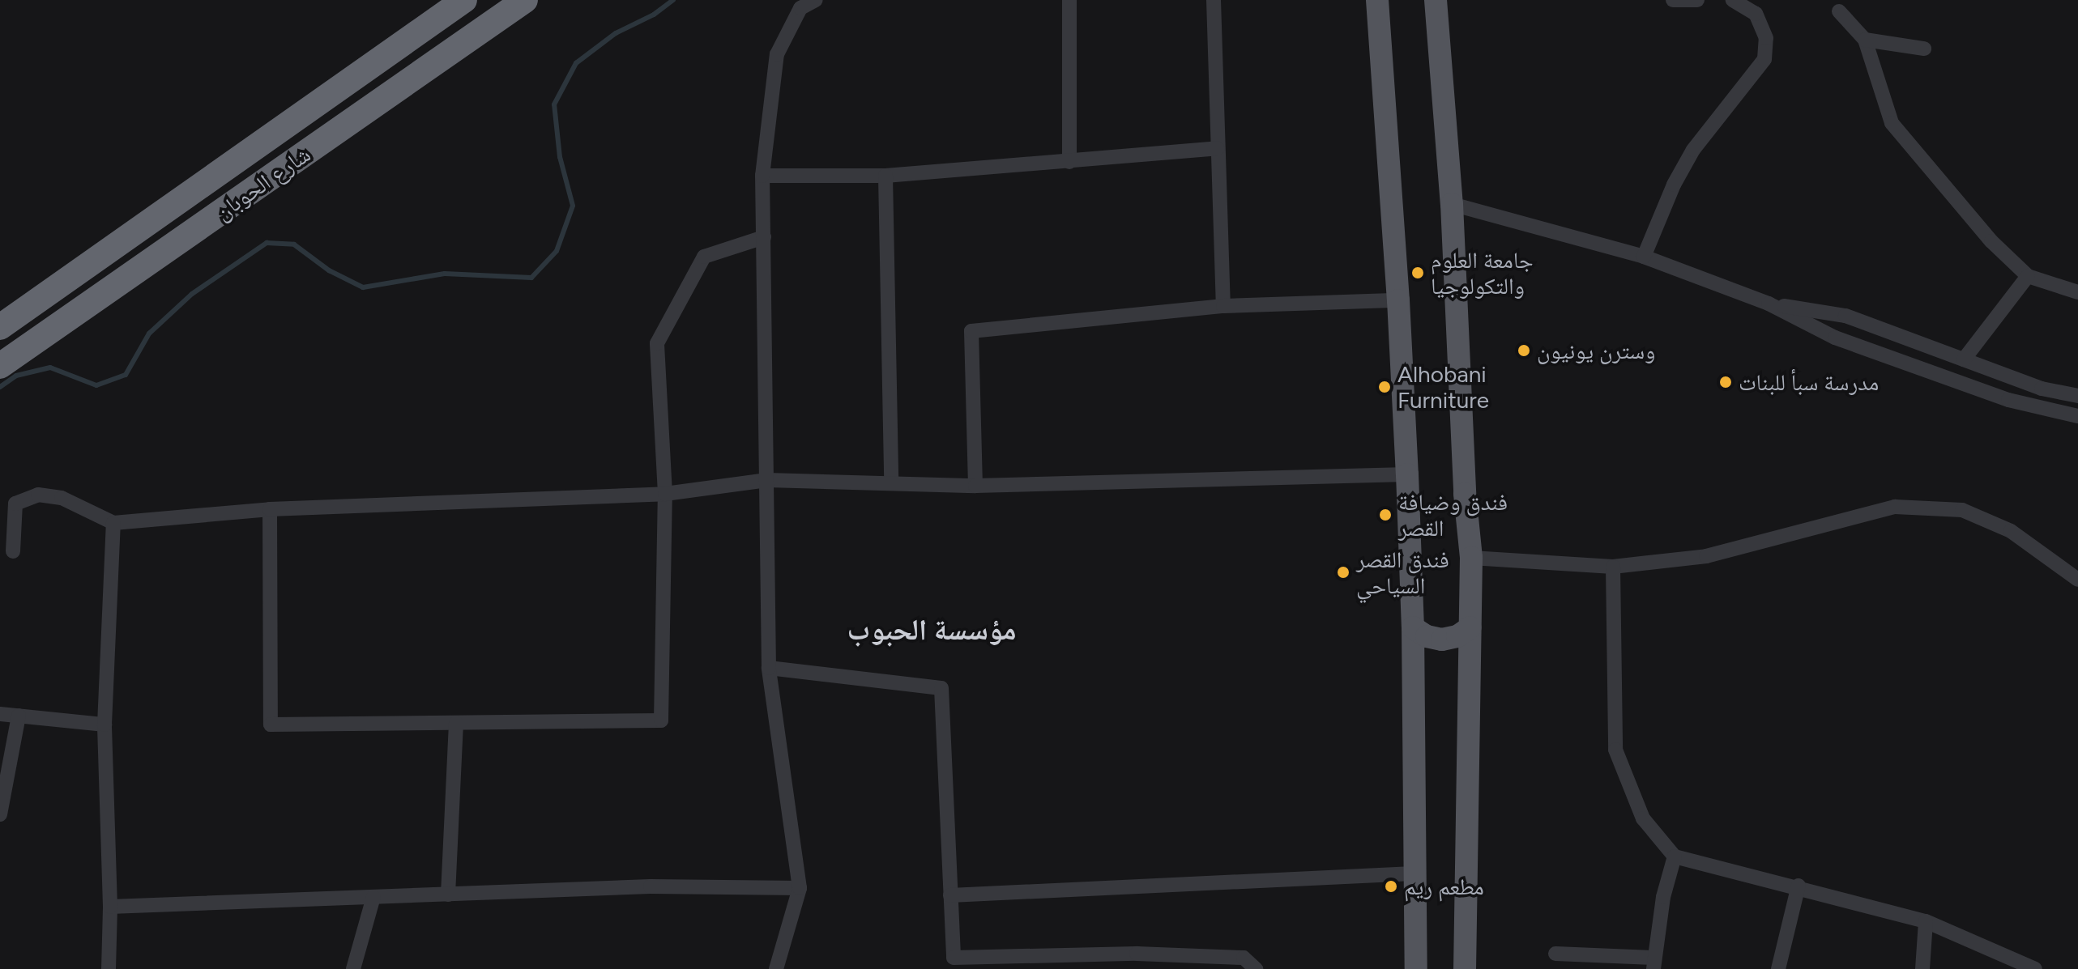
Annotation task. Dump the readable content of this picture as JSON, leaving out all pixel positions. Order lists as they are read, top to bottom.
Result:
{
  "streets": {
    "highway": ["شارع الحوبان"]
  },
  "districts": ["مؤسسة الحبوب"],
  "places": [
    "جامعة العلوم والتكولوجيا",
    "وسترن يونيون",
    "مدرسة سبأ للبنات",
    "Alhobani Furniture",
    "فندق وضيافة القصر",
    "فندق القصر السياحي",
    "مطعم ريم"
  ]
}
